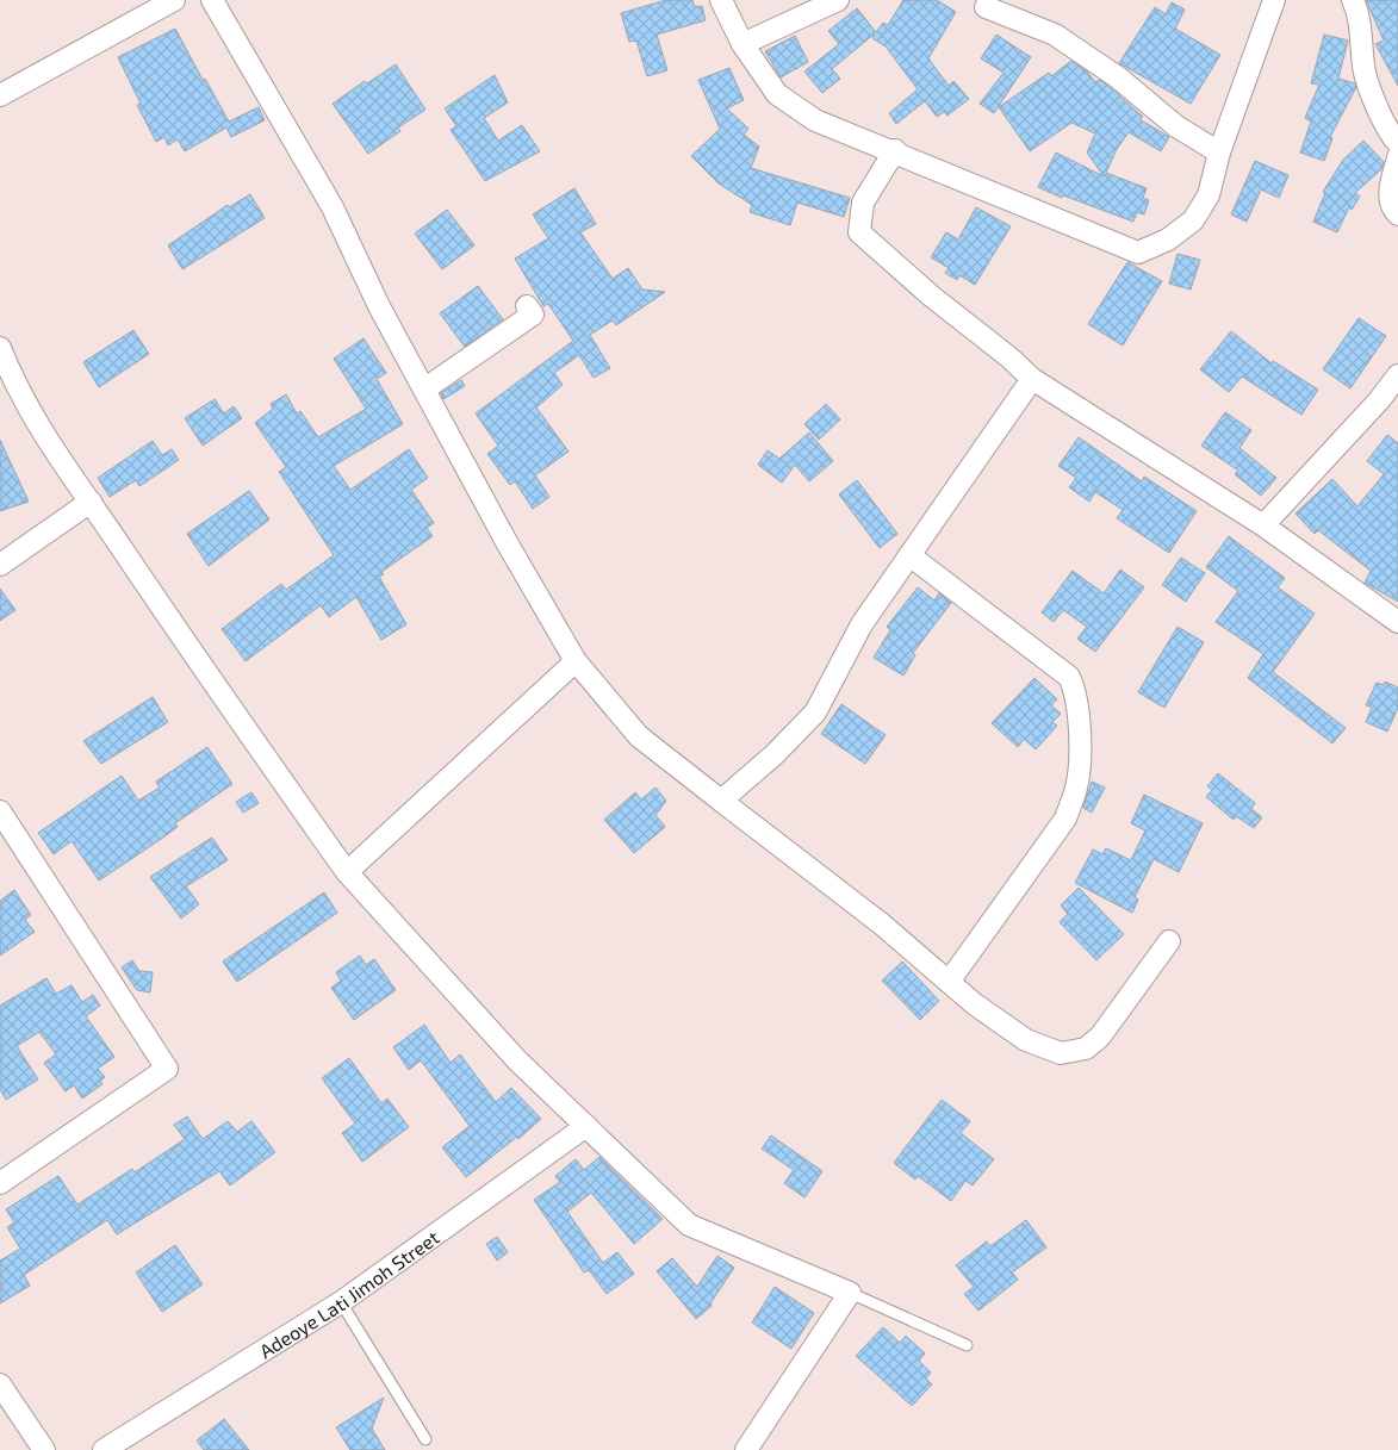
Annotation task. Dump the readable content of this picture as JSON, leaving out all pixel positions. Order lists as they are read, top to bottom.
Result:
{
  "streets": {
    "street": ["Adeoye Lati Jimoh Street"]
  }
}
